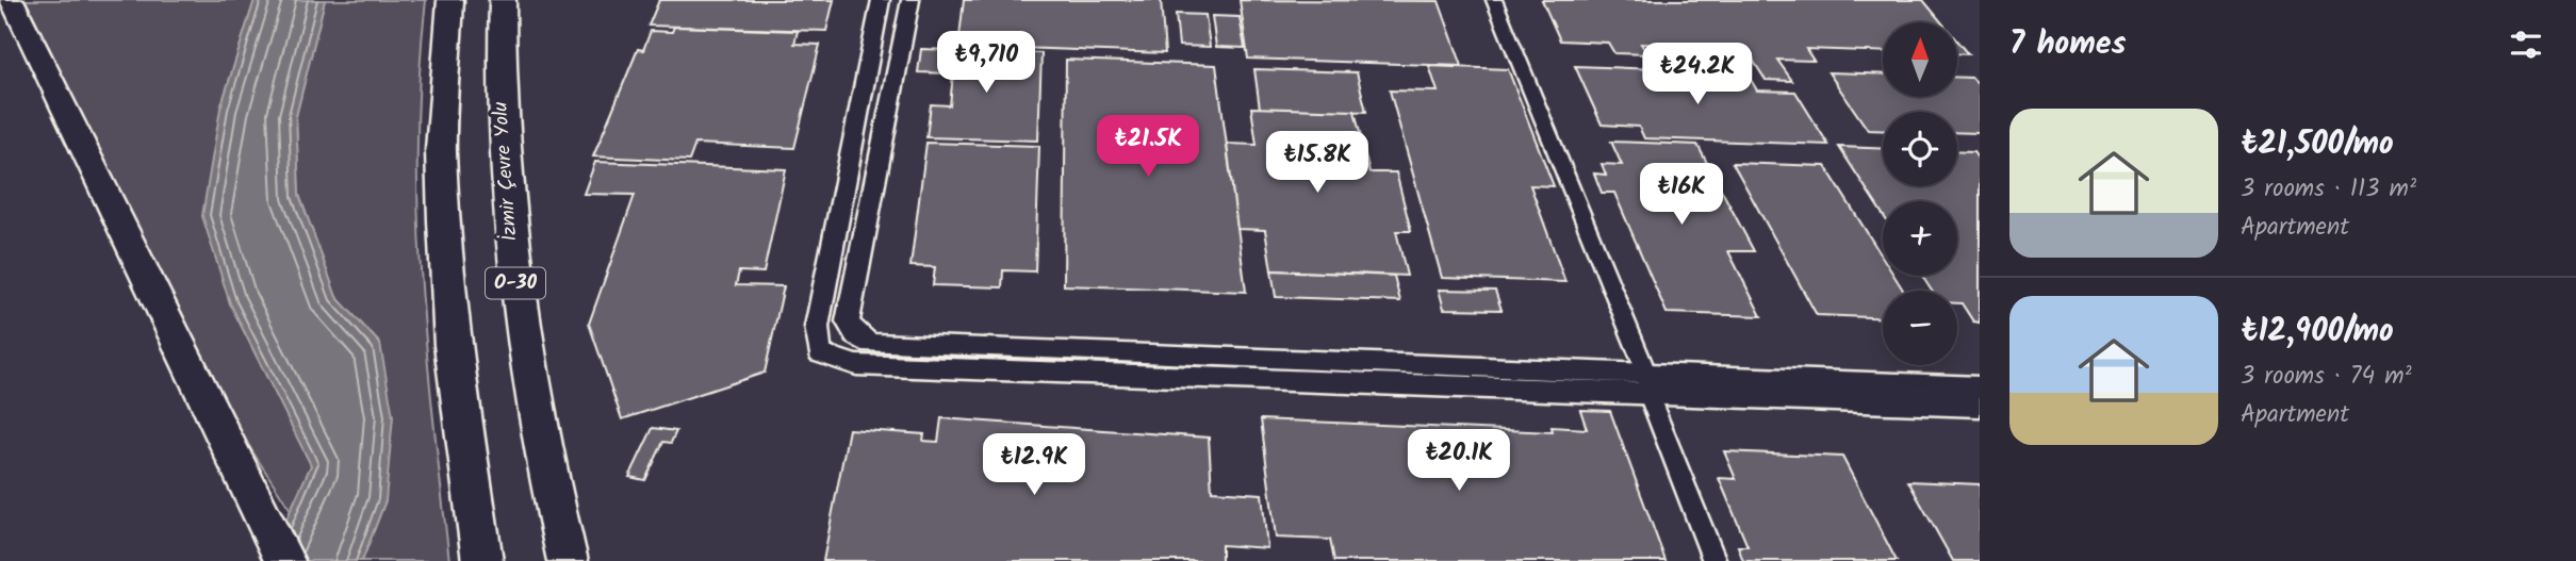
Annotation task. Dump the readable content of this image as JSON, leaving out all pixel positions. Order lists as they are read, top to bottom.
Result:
{
  "streets": {
    "highway": ["İzmir Çevre Yolu", "O-30"]
  },
  "north": "top",
  "page": {
    "heading": "7 homes",
    "map_buttons": ["+", "−"],
    "price": [
      "₺9,710",
      "₺24.2K",
      "₺21.5K",
      "₺15.8K",
      "₺16K",
      "₺20.1K",
      "₺12.9K"
    ],
    "list": [
      {
        "name": "₺21,500/mo",
        "note": "3 rooms · 113 m² · Apartment"
      },
      {
        "name": "₺12,900/mo",
        "note": "3 rooms · 74 m² · Apartment"
      }
    ]
  }
}
